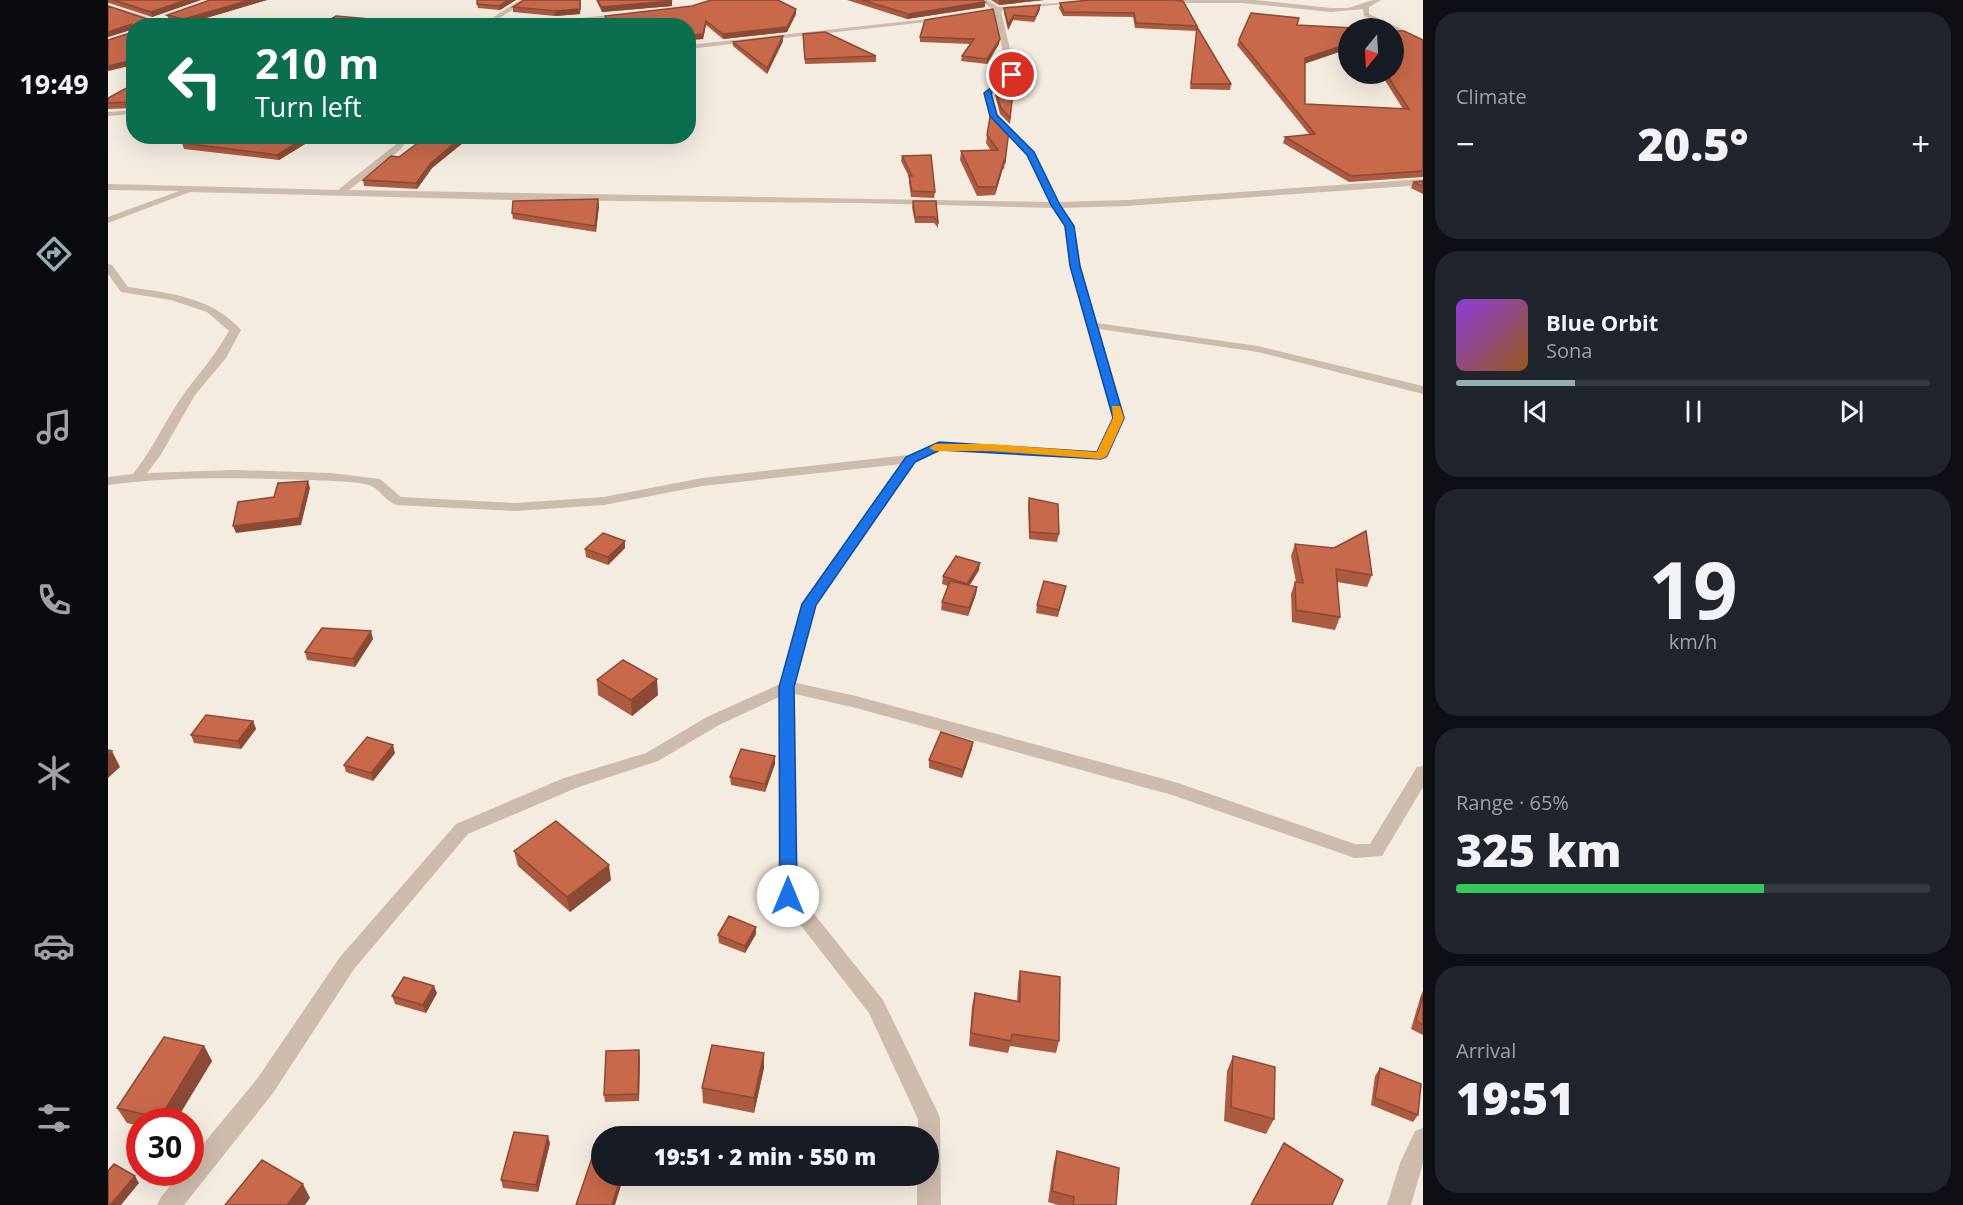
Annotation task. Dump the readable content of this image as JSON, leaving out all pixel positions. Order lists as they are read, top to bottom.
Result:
{
  "north": "bottom",
  "page": {
    "tabs": "19:49",
    "tile": [
      "Climate",
      ["19", "km/h"],
      ["Range · 65%", "325 km"],
      ["Arrival", "19:51"]
    ],
    "turn": ["210 m", "Turn left"],
    "heat": ["−", "20.5°", "+"],
    "song": ["Blue Orbit", "Sona"],
    "limit": "30",
    "trip": "19:51 · 2 min · 550 m"
  }
}
